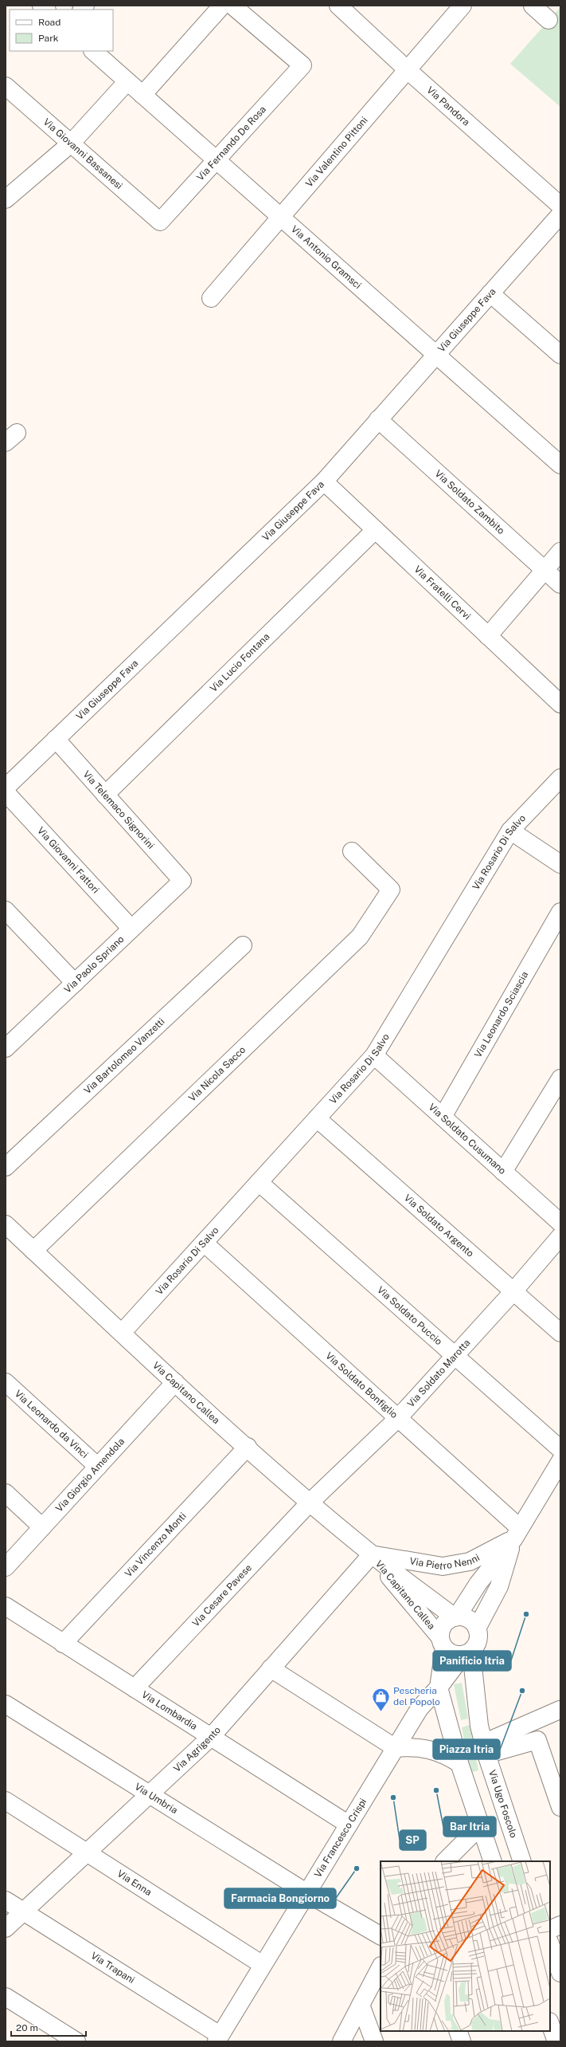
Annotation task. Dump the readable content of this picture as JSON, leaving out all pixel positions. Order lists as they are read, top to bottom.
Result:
{
  "streets": {
    "street": [
      "Via Pandora",
      "Via Fernando De Rosa",
      "Via Valentino Pittoni",
      "Via Giovanni Bassanesi",
      "Via Antonio Gramsci",
      "Via Giuseppe Fava",
      "Via Soldato Zambito",
      "Via Fratelli Cervi",
      "Via Lucio Fontana",
      "Via Telemaco Signorini",
      "Via Rosario Di Salvo",
      "Via Giovanni Fattori",
      "Via Paolo Spriano",
      "Via Leonardo Sciascia",
      "Via Bartolomeo Vanzetti",
      "Via Nicola Sacco",
      "Via Soldato Cusumano",
      "Via Soldato Argento",
      "Via Soldato Puccio",
      "Via Soldato Marotta",
      "Via Soldato Bonfiglio",
      "Via Capitano Callea",
      "Via Leonardo da Vinci",
      "Via Giorgio Amendola",
      "Via Vincenzo Monti",
      "Via Pietro Nenni",
      "Via Cesare Pavese",
      "Via Lombardia",
      "Via Agrigento",
      "Via Umbria",
      "Via Ugo Foscolo",
      "Via Francesco Crispi",
      "Via Enna",
      "Via Trapani"
    ]
  },
  "crossings": [
    ["Via Pandora", "Via Valentino Pittoni"],
    ["Via Fernando De Rosa", "Via Giovanni Bassanesi"],
    ["Via Fernando De Rosa", "Via Antonio Gramsci"],
    ["Via Valentino Pittoni", "Via Antonio Gramsci"],
    ["Via Antonio Gramsci", "Via Giuseppe Fava"],
    ["Via Giuseppe Fava", "Via Soldato Zambito"],
    ["Via Giuseppe Fava", "Via Fratelli Cervi"],
    ["Via Giuseppe Fava", "Via Telemaco Signorini"],
    ["Via Fratelli Cervi", "Via Lucio Fontana"],
    ["Via Lucio Fontana", "Via Telemaco Signorini"],
    ["Via Telemaco Signorini", "Via Paolo Spriano"],
    ["Via Rosario Di Salvo", "Via Soldato Cusumano"],
    ["Via Rosario Di Salvo", "Via Soldato Argento"],
    ["Via Rosario Di Salvo", "Via Soldato Puccio"],
    ["Via Rosario Di Salvo", "Via Soldato Bonfiglio"],
    ["Via Rosario Di Salvo", "Via Capitano Callea"],
    ["Via Giovanni Fattori", "Via Paolo Spriano"],
    ["Via Leonardo Sciascia", "Via Soldato Cusumano"],
    ["Via Nicola Sacco", "Via Capitano Callea"],
    ["Via Soldato Argento", "Via Soldato Marotta"],
    ["Via Soldato Puccio", "Via Soldato Marotta"],
    ["Via Soldato Marotta", "Via Soldato Bonfiglio"],
    ["Via Soldato Marotta", "Via Capitano Callea"],
    ["Via Soldato Marotta", "Via Cesare Pavese"],
    ["Via Soldato Bonfiglio", "Via Pietro Nenni"],
    ["Via Capitano Callea", "Via Giorgio Amendola"],
    ["Via Capitano Callea", "Via Vincenzo Monti"],
    ["Via Capitano Callea", "Via Pietro Nenni"],
    ["Via Capitano Callea", "Via Cesare Pavese"],
    ["Via Capitano Callea", "Via Agrigento"],
    ["Via Capitano Callea", "Via Ugo Foscolo"],
    ["Via Capitano Callea", "Via Francesco Crispi"],
    ["Via Leonardo da Vinci", "Via Giorgio Amendola"],
    ["Via Vincenzo Monti", "Via Lombardia"],
    ["Via Pietro Nenni", "Via Agrigento"],
    ["Via Pietro Nenni", "Via Ugo Foscolo"],
    ["Via Pietro Nenni", "Via Francesco Crispi"],
    ["Via Cesare Pavese", "Via Lombardia"],
    ["Via Lombardia", "Via Agrigento"],
    ["Via Lombardia", "Via Francesco Crispi"],
    ["Via Agrigento", "Via Umbria"],
    ["Via Agrigento", "Via Enna"],
    ["Via Agrigento", "Via Trapani"],
    ["Via Umbria", "Via Francesco Crispi"],
    ["Via Ugo Foscolo", "Via Francesco Crispi"],
    ["Via Francesco Crispi", "Via Enna"],
    ["Via Francesco Crispi", "Via Trapani"]
  ],
  "places": {
    "other": [
      "Panificio Itria",
      "Piazza Itria",
      "Bar Itria",
      "SP",
      "Farmacia Bongiorno"
    ],
    "shop": ["Pescheria del Popolo"]
  },
  "legend": ["Road", "Park"],
  "scale_bar": "20 m"
}
